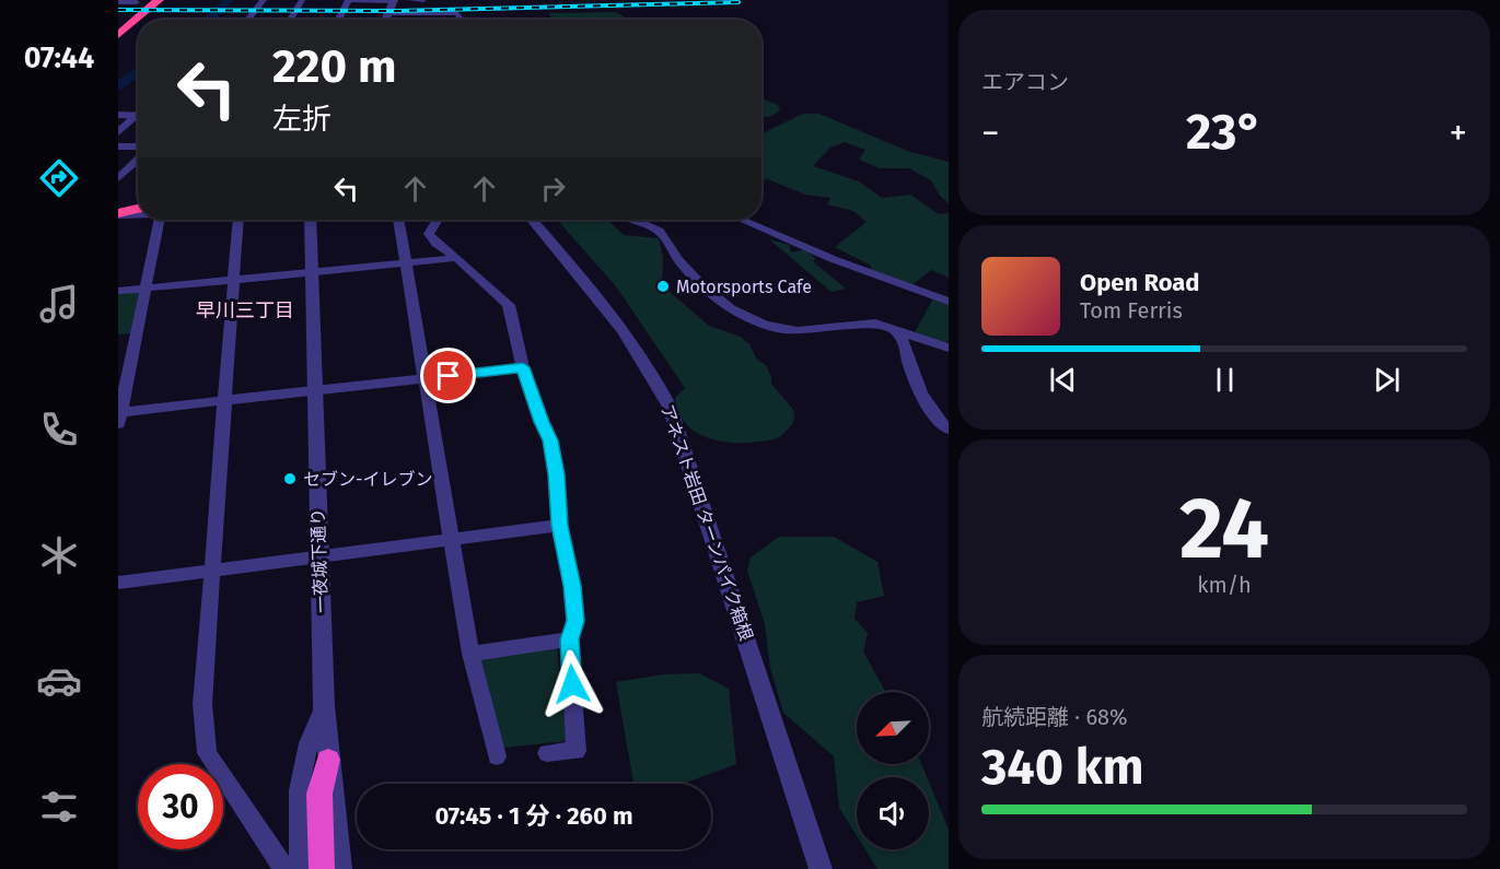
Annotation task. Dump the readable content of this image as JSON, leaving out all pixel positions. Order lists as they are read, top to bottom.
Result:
{
  "streets": {
    "street": ["アネスト岩田 ターンパイク箱根", "一夜城下通り"]
  },
  "districts": ["早川三丁目"],
  "places": ["Motorsports Cafe", "セブン-イレブン"],
  "north": "bottom left",
  "page": {
    "tabs": "07:44",
    "tile": [
      "エアコン",
      ["24", "km/h"],
      ["航続距離 · 68%", "340 km"]
    ],
    "turn": ["220 m", "左折"],
    "heat": ["−", "23°", "+"],
    "song": ["Open Road", "Tom Ferris"],
    "limit": "30",
    "trip": "07:45 · 1 分 · 260 m"
  }
}
